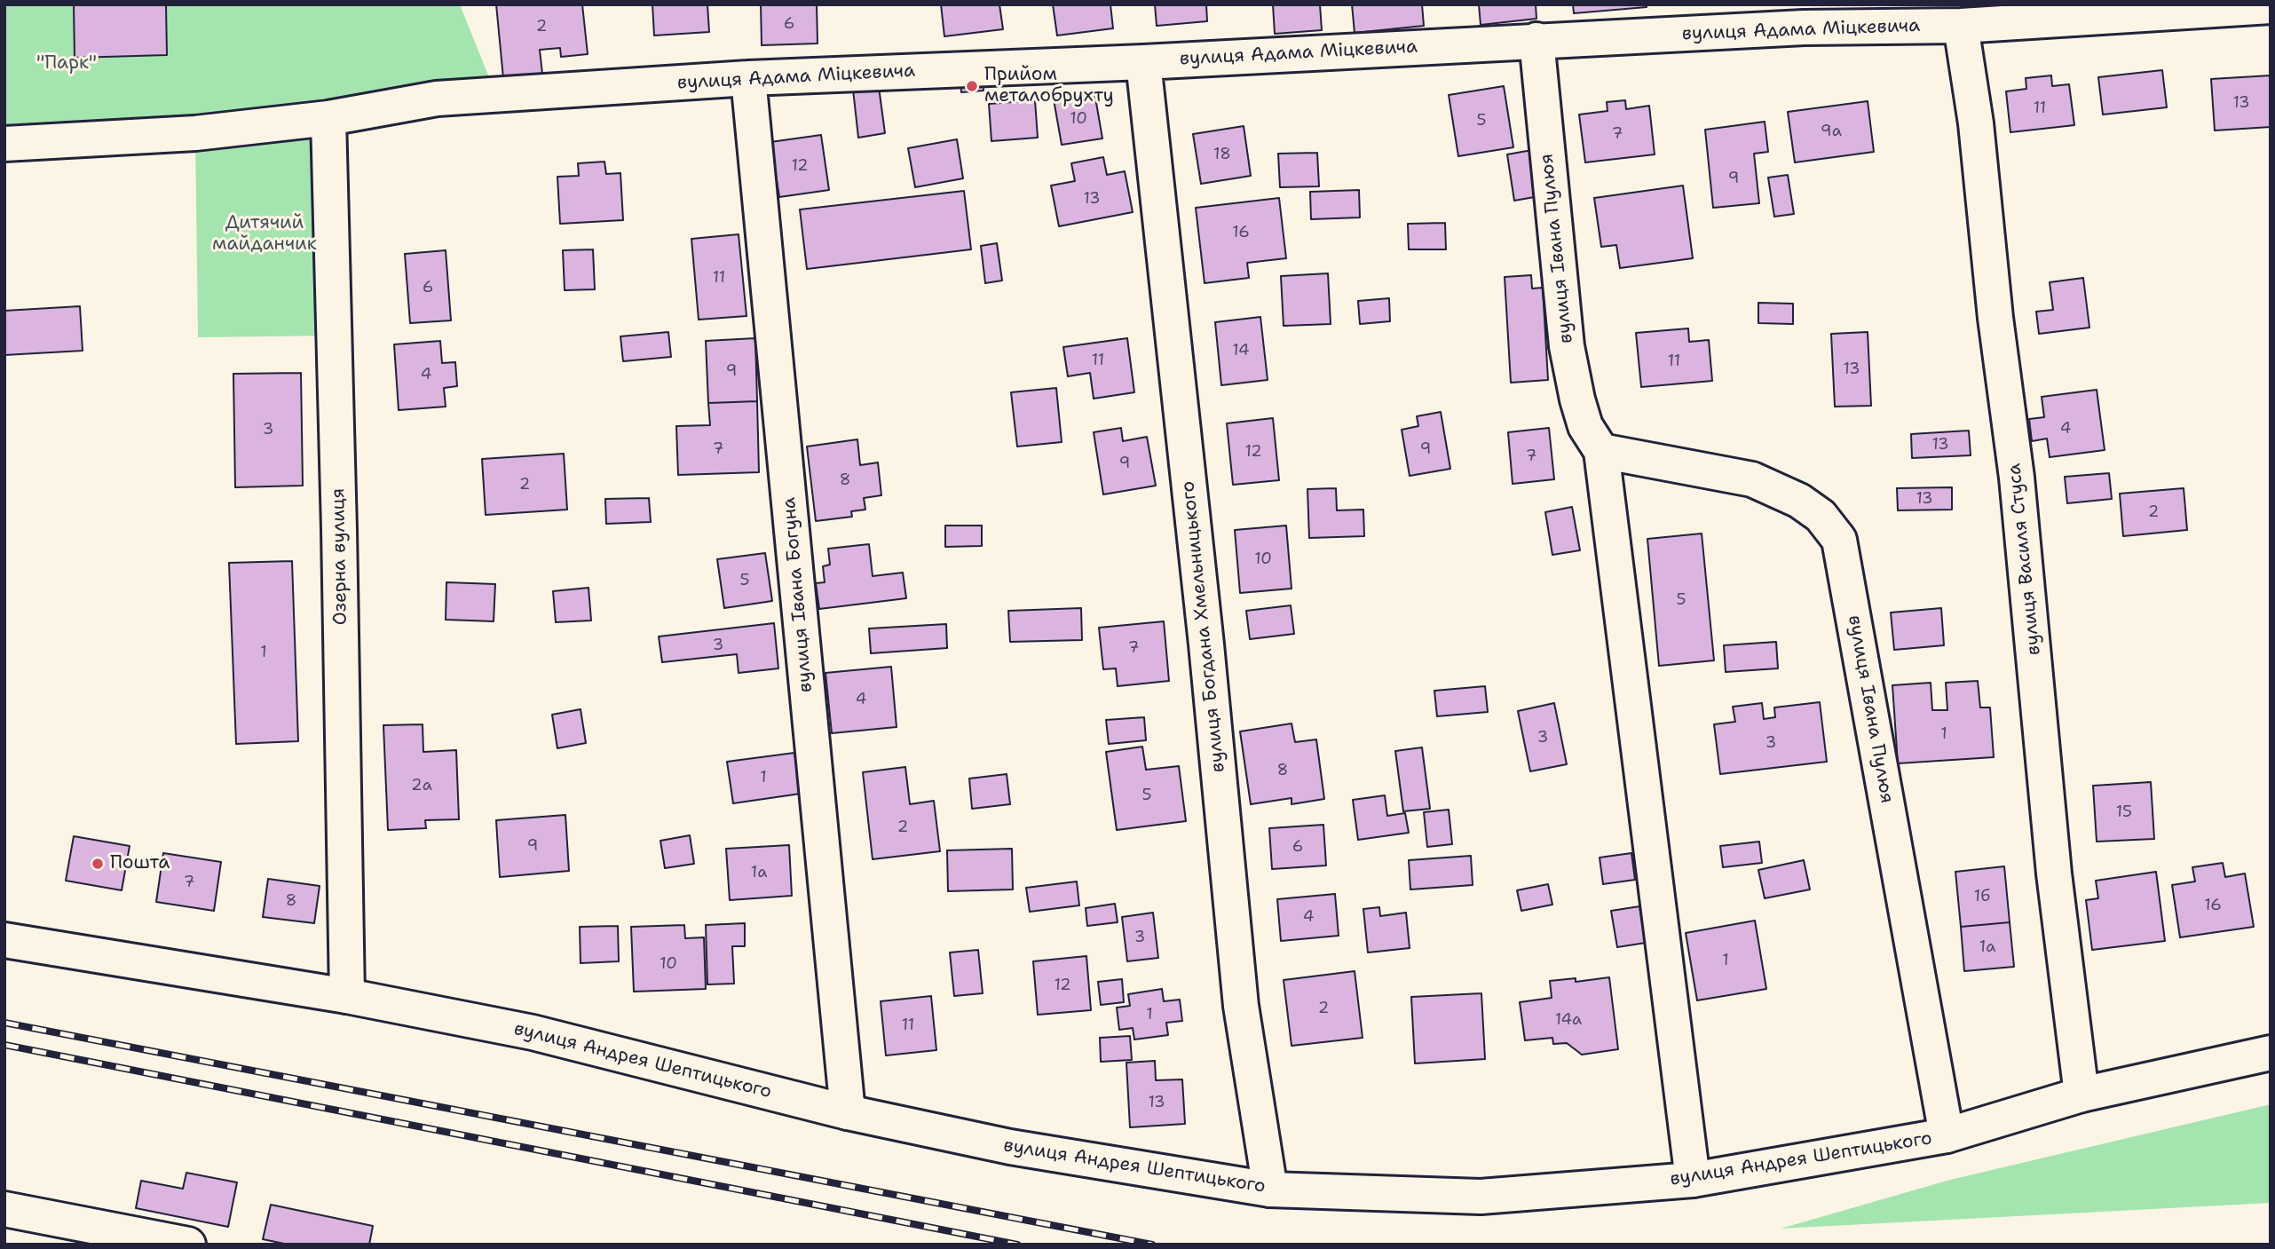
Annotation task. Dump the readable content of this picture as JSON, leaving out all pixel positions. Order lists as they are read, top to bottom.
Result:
{
  "streets": {
    "street": [
      "вулиця Адама Міцкевича",
      "вулиця Івана Пулюя",
      "Озерна вулиця",
      "вулиця Василя Стуса",
      "вулиця Івана Богуна",
      "вулиця Богдана Хмельницького",
      "вулиця Андрея Шептицького"
    ]
  },
  "crossings": [
    ["вулиця Адама Міцкевича", "вулиця Івана Пулюя"],
    ["вулиця Адама Міцкевича", "Озерна вулиця"],
    ["вулиця Адама Міцкевича", "вулиця Василя Стуса"],
    ["вулиця Адама Міцкевича", "вулиця Івана Богуна"],
    ["вулиця Адама Міцкевича", "вулиця Богдана Хмельницького"],
    ["вулиця Івана Пулюя", "вулиця Андрея Шептицького"],
    ["Озерна вулиця", "вулиця Андрея Шептицького"],
    ["вулиця Василя Стуса", "вулиця Андрея Шептицького"],
    ["вулиця Івана Богуна", "вулиця Андрея Шептицького"],
    ["вулиця Богдана Хмельницького", "вулиця Андрея Шептицького"]
  ],
  "parks": ["\"Парк\"", "Дитячий майданчик"],
  "places": ["Прийом металобрухту", "Пошта"],
  "house_numbers": [
    "6",
    "2",
    "13",
    "11",
    "10",
    "5",
    "9а",
    "7",
    "18",
    "12",
    "9",
    "13",
    "16",
    "11",
    "6",
    "14",
    "11",
    "11",
    "13",
    "9",
    "4",
    "4",
    "3",
    "13",
    "7",
    "9",
    "12",
    "7",
    "9",
    "8",
    "2",
    "13",
    "2",
    "10",
    "5",
    "5",
    "3",
    "7",
    "1",
    "4",
    "1",
    "3",
    "3",
    "8",
    "1",
    "2а",
    "5",
    "15",
    "2",
    "9",
    "6",
    "1а",
    "7",
    "1б",
    "8",
    "16",
    "4",
    "3",
    "1а",
    "1",
    "10",
    "12",
    "2",
    "1",
    "14а",
    "11",
    "13"
  ]
}
